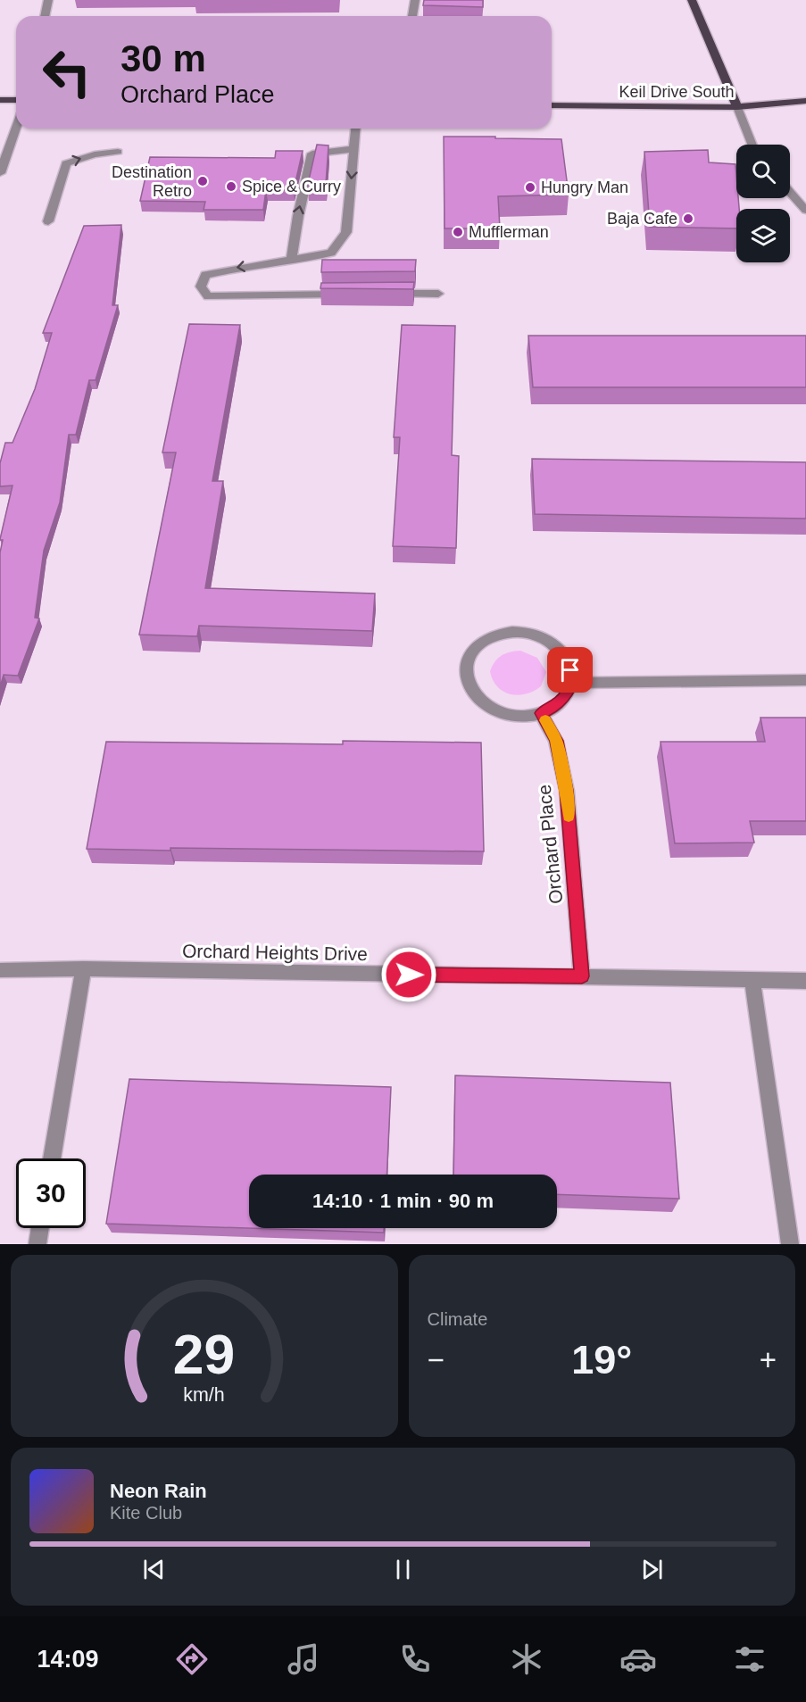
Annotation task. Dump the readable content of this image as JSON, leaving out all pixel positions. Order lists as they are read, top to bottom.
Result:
{
  "streets": {
    "main road": ["Keil Drive South"],
    "street": ["Orchard Place", "Orchard Heights Drive"]
  },
  "crossings": [
    ["Orchard Place", "Orchard Heights Drive"]
  ],
  "places": [
    "Destination Retro",
    "Spice & Curry",
    "Hungry Man",
    "Baja Cafe",
    "Mufflerman"
  ],
  "page": {
    "turn": ["30 m", "Orchard Place"],
    "limit": "30",
    "trip": "14:10 · 1 min · 90 m",
    "tile": "Climate",
    "heat": ["−", "19°", "+"],
    "song": ["Neon Rain", "Kite Club"],
    "tabs": "14:09",
    "gauge": ["29", "km/h"]
  }
}
